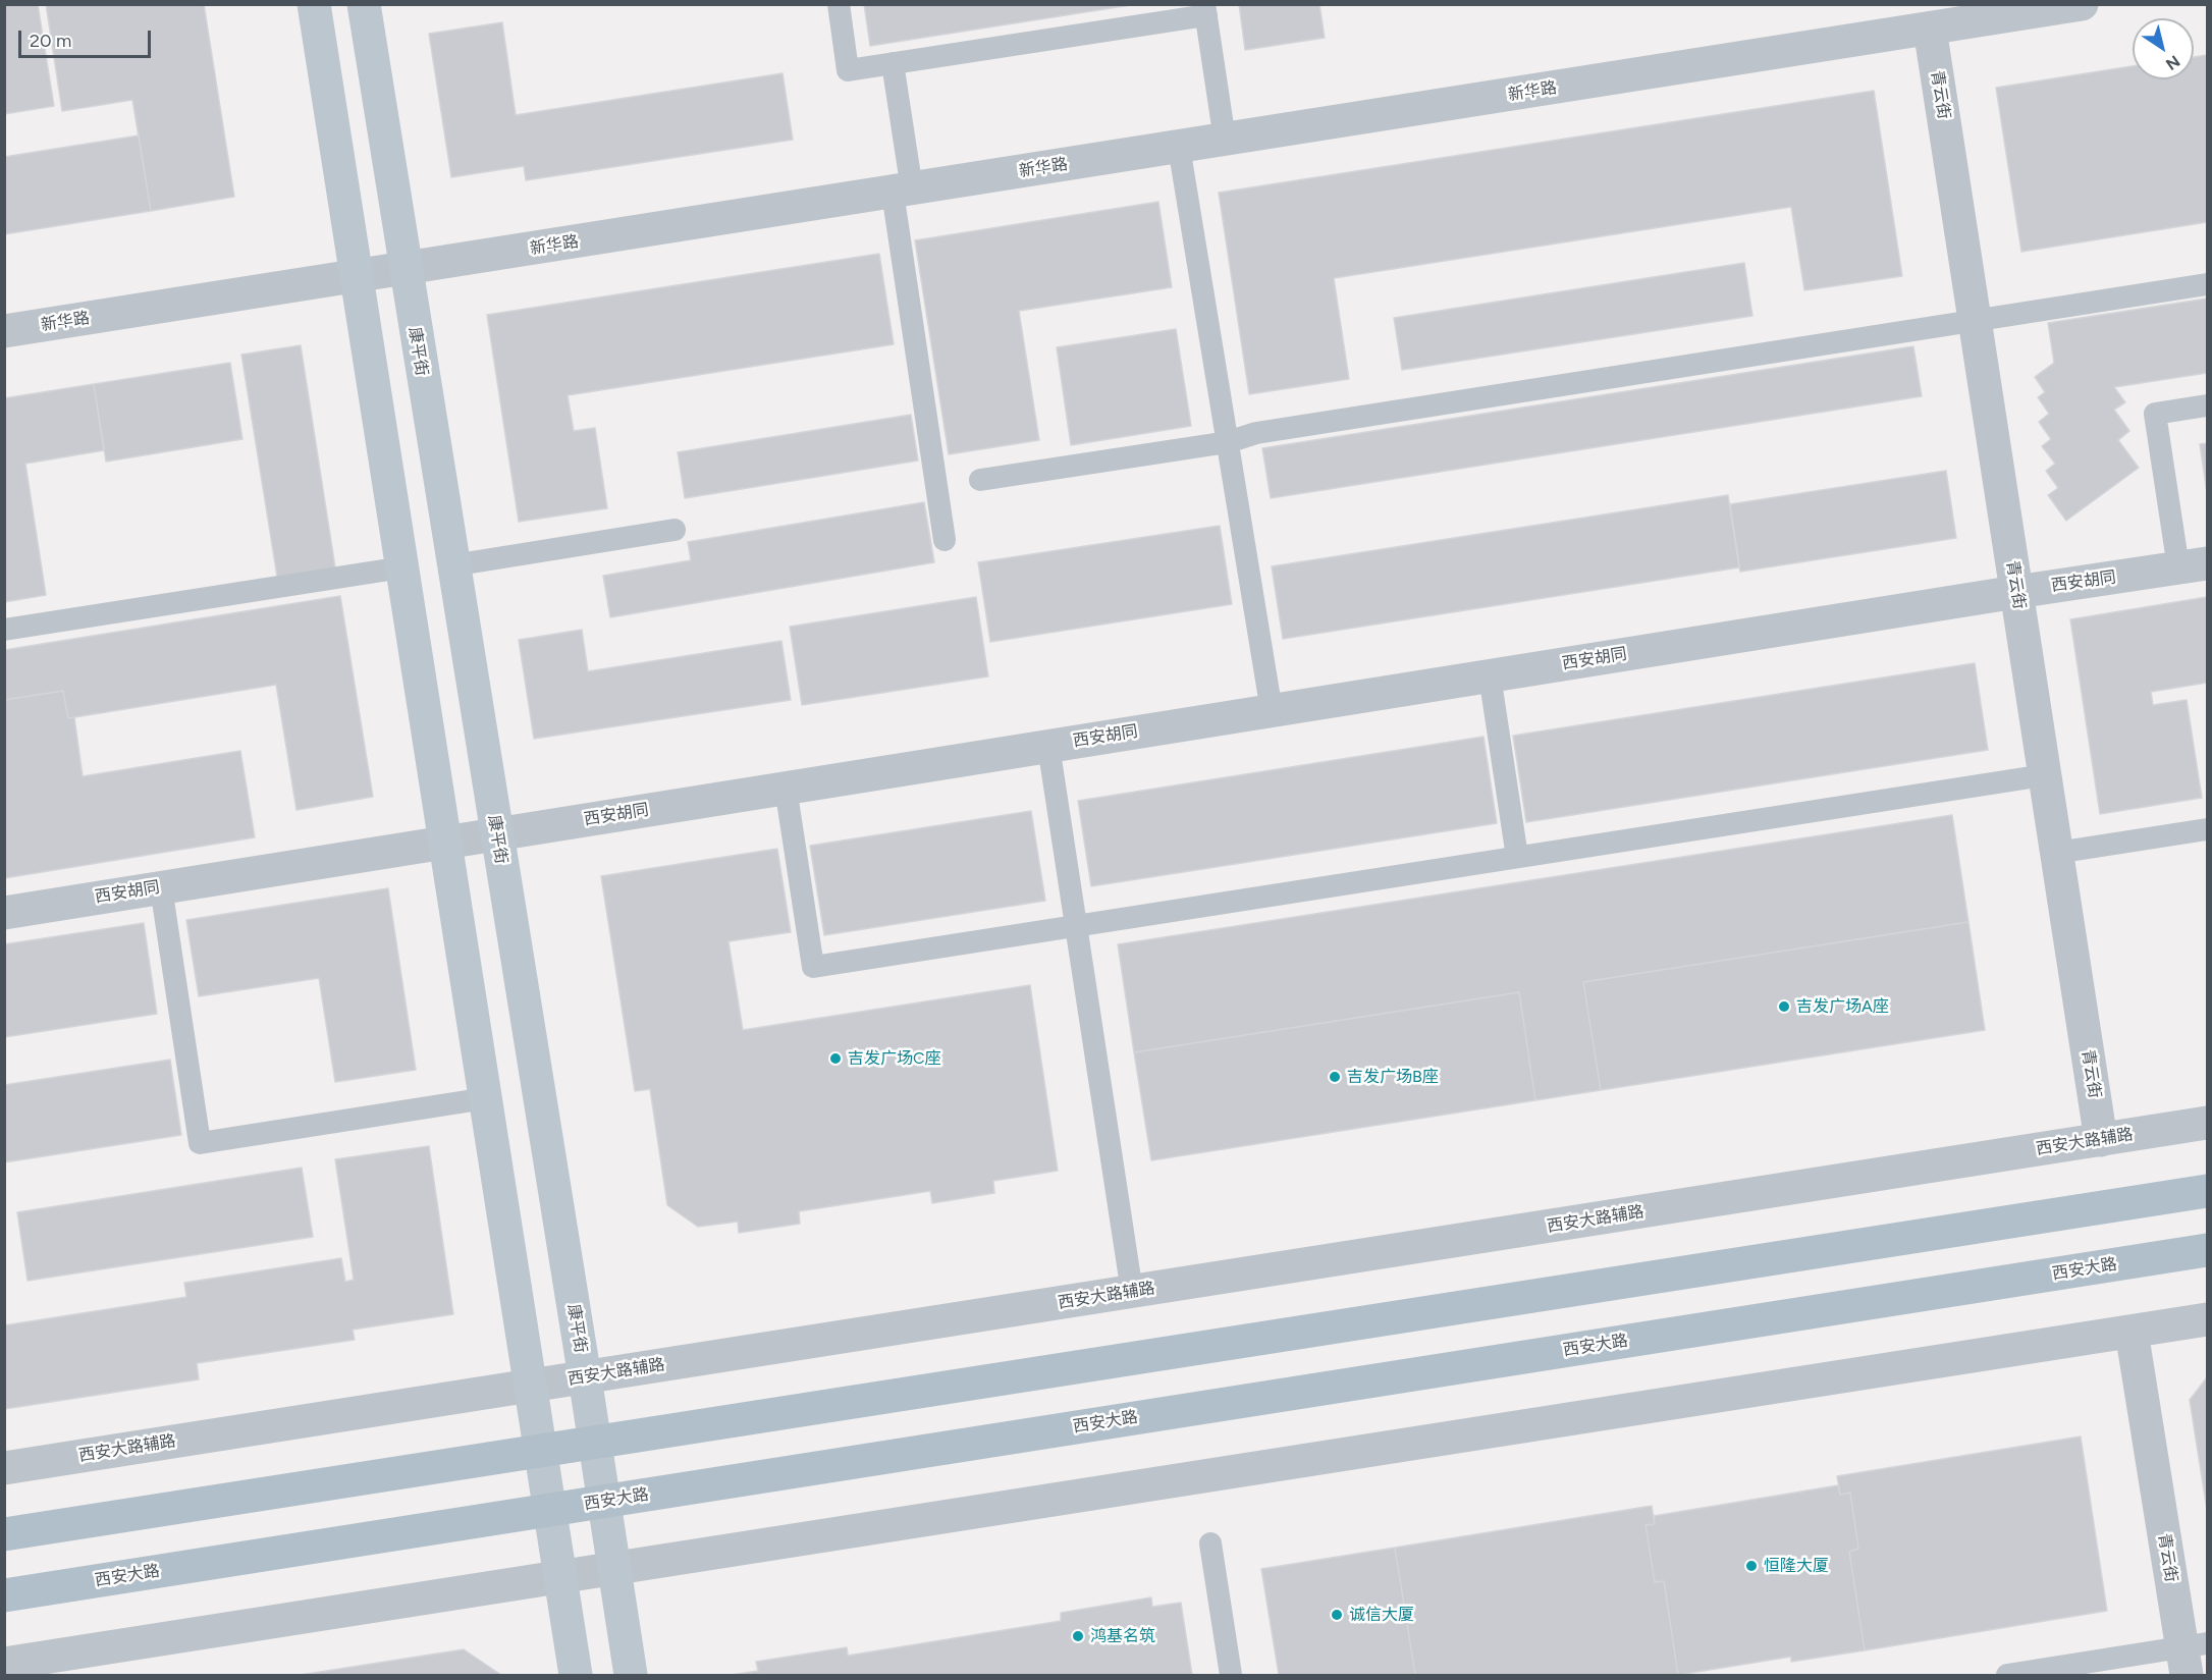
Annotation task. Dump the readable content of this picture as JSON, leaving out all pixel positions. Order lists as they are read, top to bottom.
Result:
{
  "streets": {
    "main road": ["康平街", "西安大路"],
    "street": [
      "新华路",
      "青云街",
      "西安胡同",
      "西安大路辅路"
    ]
  },
  "crossings": [
    ["新华路", "青云街"],
    ["新华路", "康平街"],
    ["青云街", "西安胡同"],
    ["青云街", "西安大路辅路"],
    ["康平街", "西安胡同"],
    ["康平街", "西安大路辅路"],
    ["康平街", "西安大路"]
  ],
  "places": [
    "吉发广场A座",
    "吉发广场C座",
    "吉发广场B座",
    "恒隆大厦",
    "诚信大厦",
    "鸿基名筑"
  ],
  "scale_bar": "20 m",
  "north": "bottom right"
}
